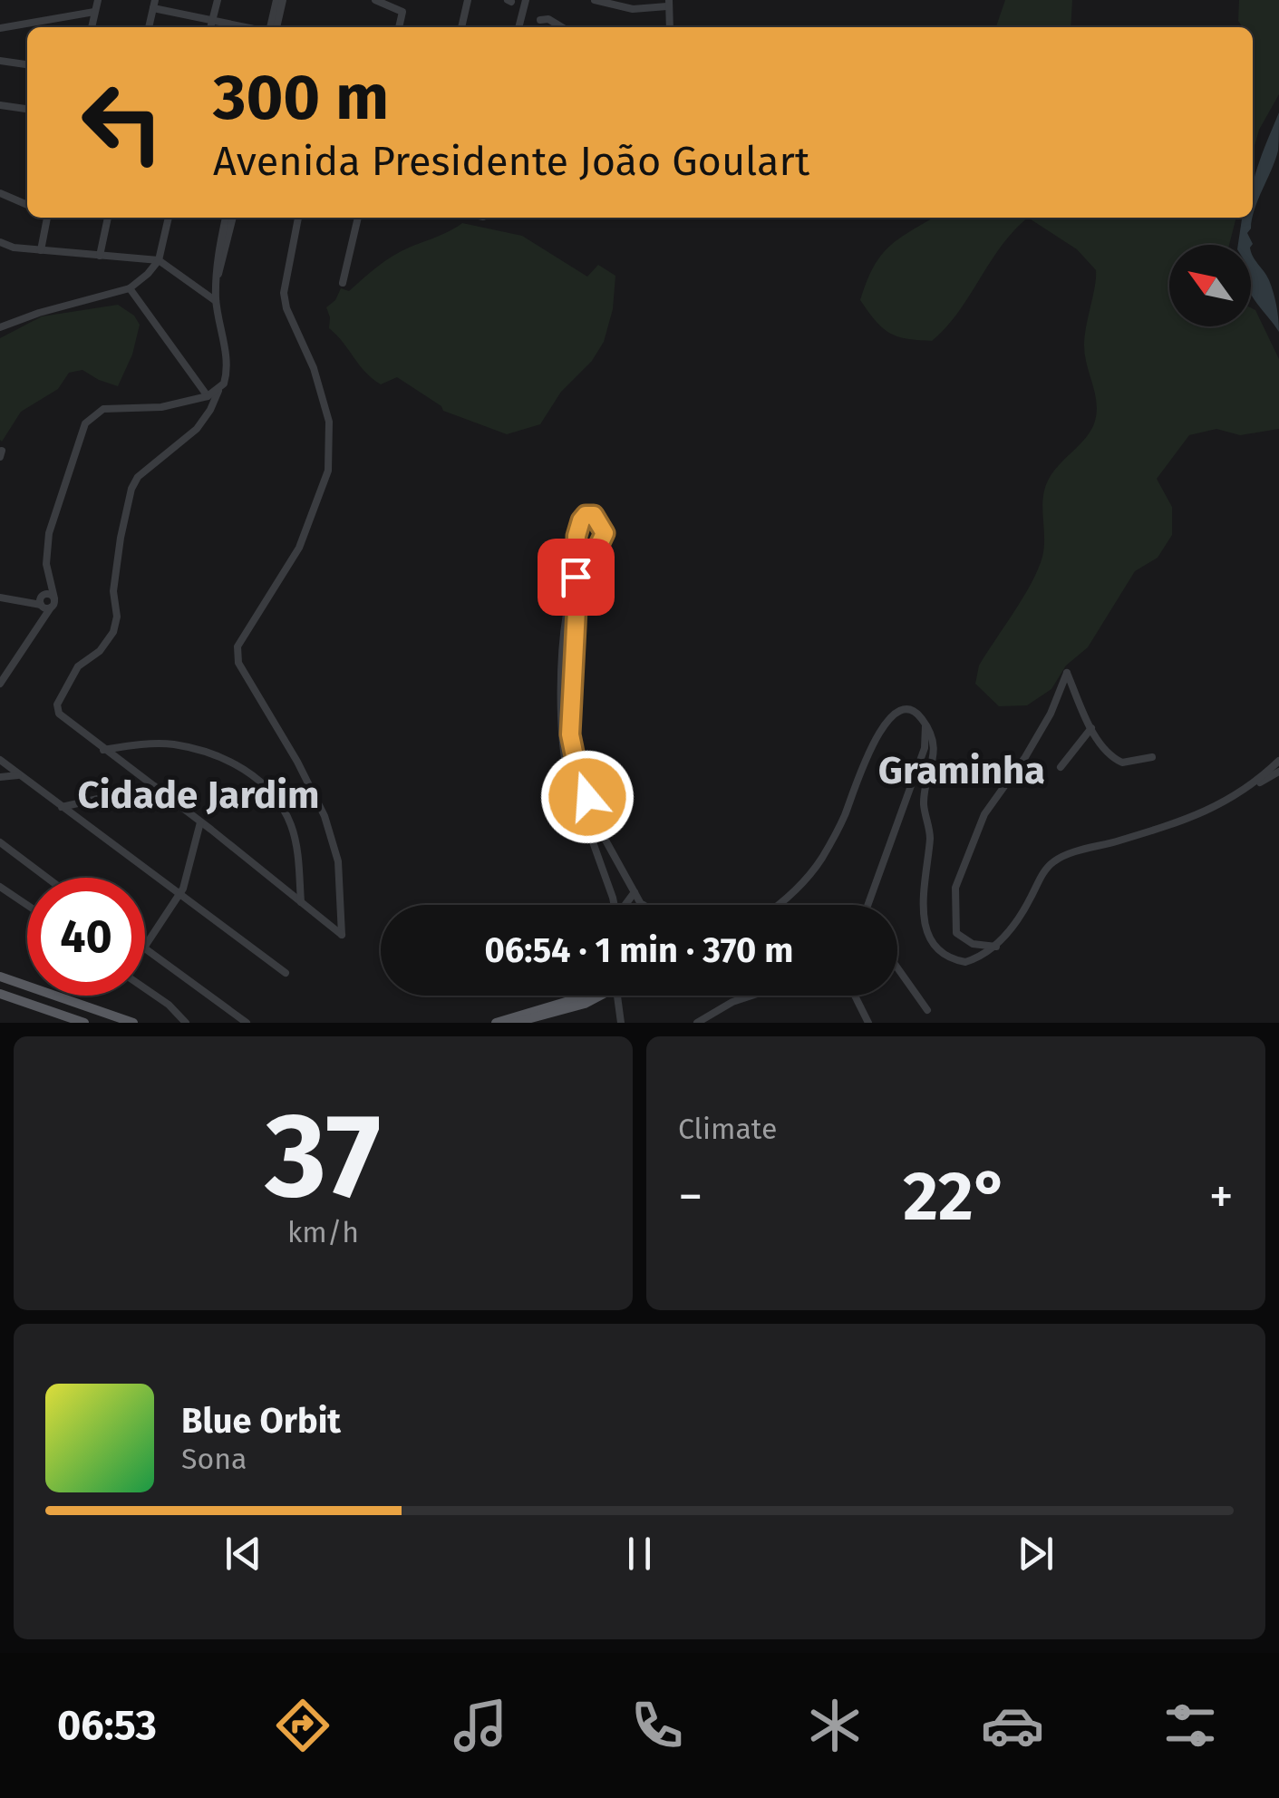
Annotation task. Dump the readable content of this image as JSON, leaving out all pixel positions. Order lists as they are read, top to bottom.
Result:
{
  "districts": ["Graminha", "Cidade Jardim"],
  "north": "top left",
  "page": {
    "turn": ["300 m", "Avenida Presidente João Goulart"],
    "limit": "40",
    "trip": "06:54 · 1 min · 370 m",
    "tile": [
      ["37", "km/h"],
      "Climate"
    ],
    "heat": ["−", "22°", "+"],
    "song": ["Blue Orbit", "Sona"],
    "tabs": "06:53"
  }
}
